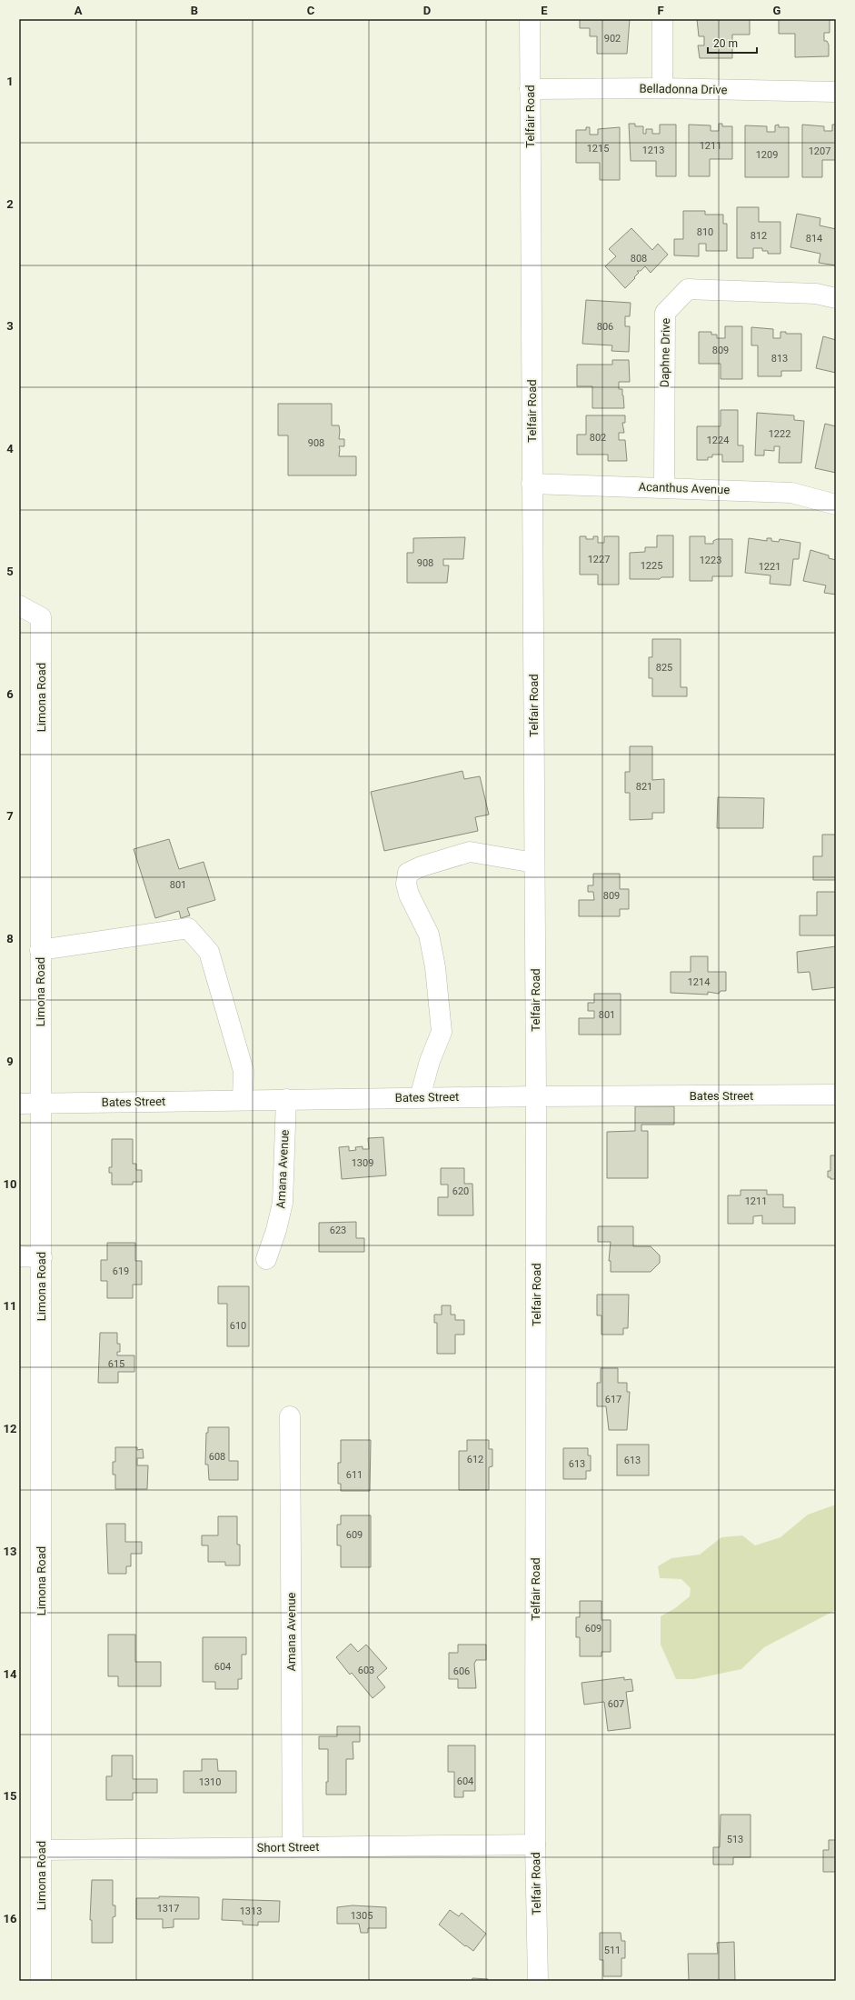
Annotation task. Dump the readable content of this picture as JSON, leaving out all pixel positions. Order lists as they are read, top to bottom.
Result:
{
  "streets": {
    "street": [
      "Belladonna Drive",
      "Telfair Road",
      "Daphne Drive",
      "Acanthus Avenue",
      "Limona Road",
      "Bates Street",
      "Amana Avenue",
      "Short Street"
    ]
  },
  "crossings": [
    ["Belladonna Drive", "Telfair Road"],
    ["Telfair Road", "Acanthus Avenue"],
    ["Telfair Road", "Bates Street"],
    ["Telfair Road", "Short Street"],
    ["Daphne Drive", "Acanthus Avenue"],
    ["Limona Road", "Bates Street"],
    ["Limona Road", "Short Street"],
    ["Bates Street", "Amana Avenue"],
    ["Amana Avenue", "Short Street"]
  ],
  "house_numbers": [
    "902",
    "1211",
    "1215",
    "1213",
    "1207",
    "1209",
    "810",
    "812",
    "814",
    "808",
    "806",
    "809",
    "813",
    "1222",
    "802",
    "1224",
    "908",
    "1227",
    "1223",
    "908",
    "1225",
    "1221",
    "825",
    "821",
    "801",
    "809",
    "1214",
    "801",
    "1309",
    "620",
    "1211",
    "623",
    "619",
    "610",
    "615",
    "617",
    "608",
    "612",
    "613",
    "613",
    "611",
    "609",
    "609",
    "604",
    "603",
    "606",
    "607",
    "604",
    "1310",
    "513",
    "1317",
    "1313",
    "1305",
    "511"
  ],
  "scale_bar": "20 m",
  "grid": {
    "columns": [
      "A",
      "B",
      "C",
      "D",
      "E",
      "F",
      "G"
    ],
    "rows": [
      "1",
      "2",
      "3",
      "4",
      "5",
      "6",
      "7",
      "8",
      "9",
      "10",
      "11",
      "12",
      "13",
      "14",
      "15",
      "16"
    ]
  }
}
